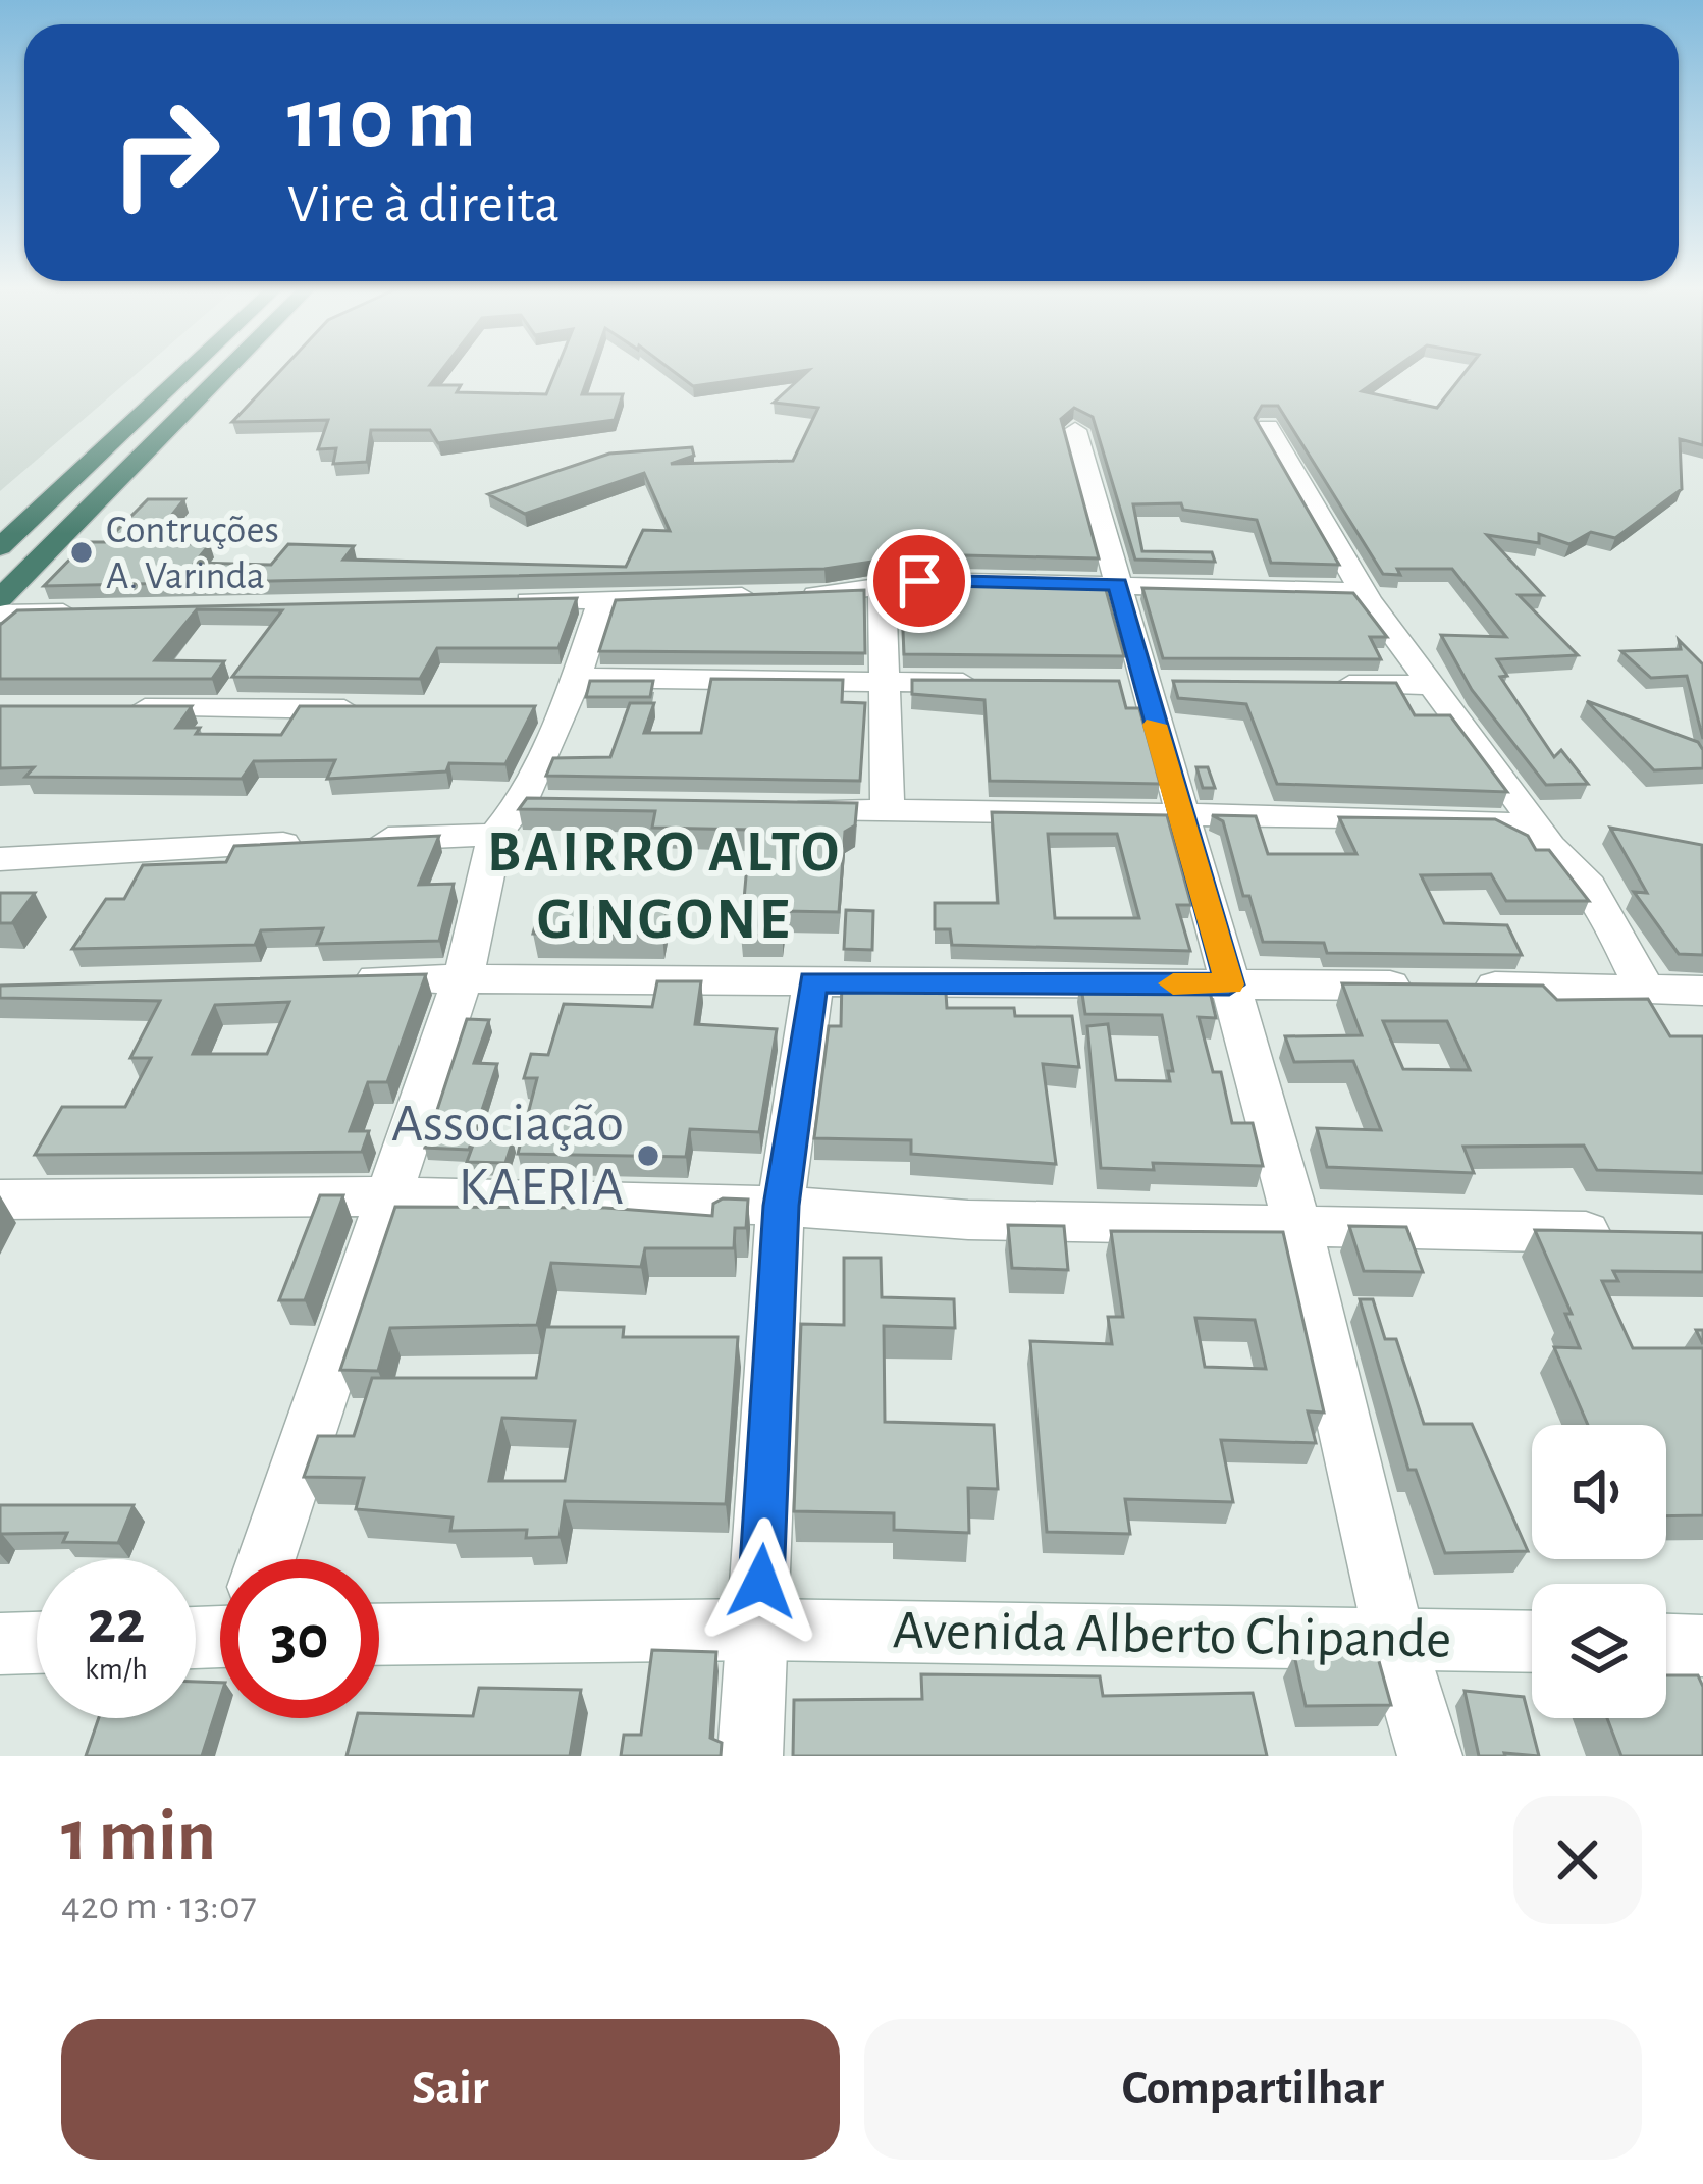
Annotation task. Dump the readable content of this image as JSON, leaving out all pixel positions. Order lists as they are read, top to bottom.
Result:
{
  "streets": {
    "street": ["Avenida Alberto Chipande"]
  },
  "districts": ["BAIRRO ALTO GINGONE"],
  "places": ["Contruções A. Varinda", "Associação KAERIA"],
  "page": {
    "turn": ["110 m", "Vire à direita"],
    "speed": "22 km/h",
    "limit": "30",
    "heading": ["1 min", "420 m · 13:07"],
    "buttons": ["Sair", "Compartilhar"]
  }
}
